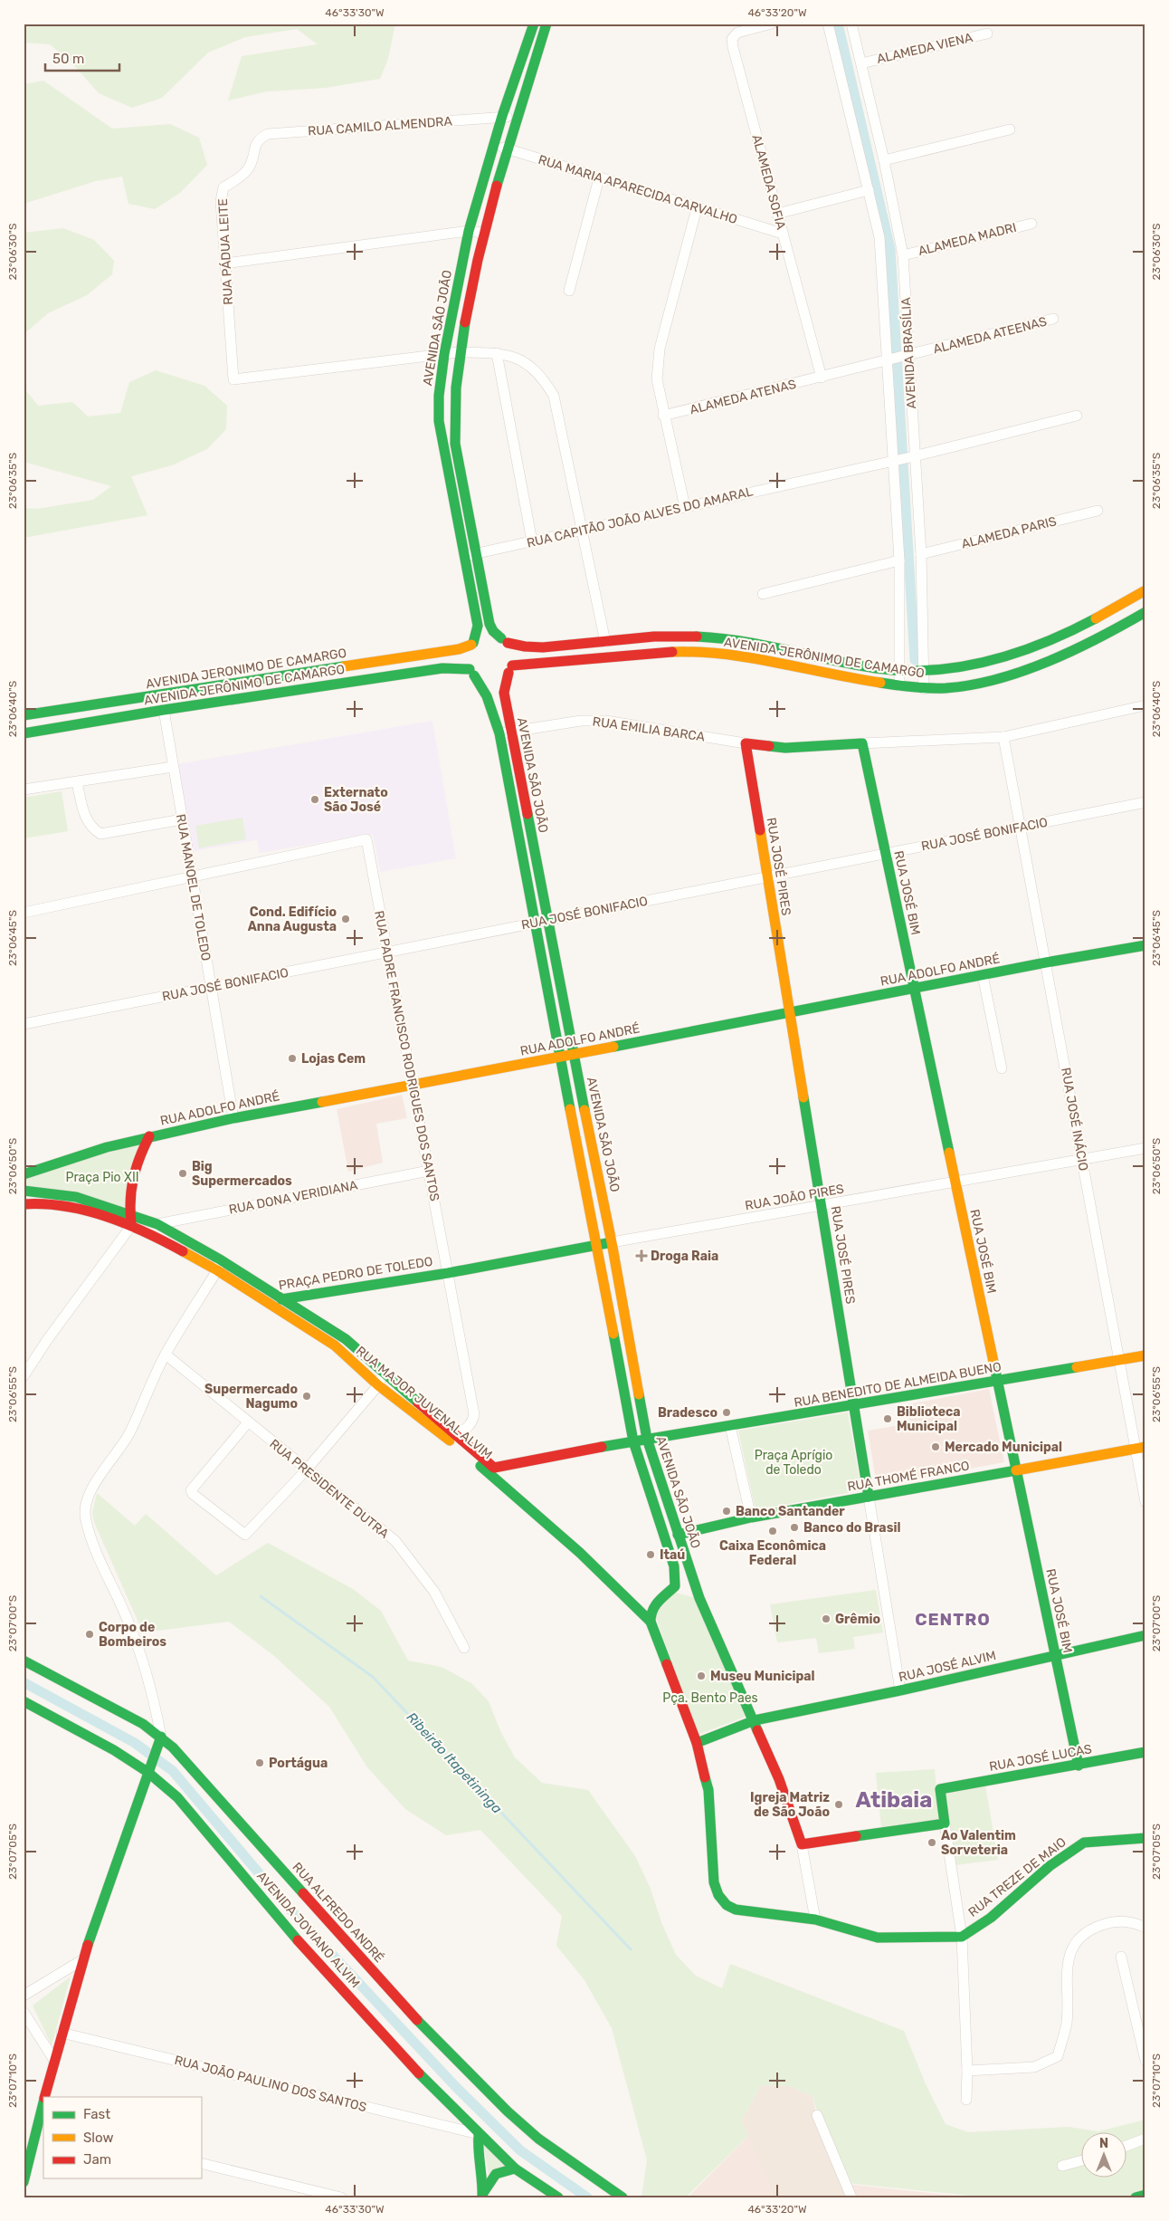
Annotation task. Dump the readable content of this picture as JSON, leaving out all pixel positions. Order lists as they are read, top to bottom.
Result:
{
  "streets": {
    "main road": [
      "AVENIDA SÃO JOÃO",
      "AVENIDA JERÔNIMO DE CAMARGO",
      "AVENIDA JERONIMO DE CAMARGO",
      "RUA JOSÉ PIRES",
      "RUA JOSÉ BIM",
      "RUA ADOLFO ANDRÉ",
      "RUA JOÃO PIRES",
      "PRAÇA PEDRO DE TOLEDO",
      "RUA BENEDITO DE ALMEIDA BUENO",
      "RUA MAJOR JUVENAL ALVIM",
      "RUA THOMÉ FRANCO",
      "RUA JOSÉ ALVIM",
      "RUA JOSÉ LUCAS",
      "RUA TREZE DE MAIO",
      "RUA ALFREDO ANDRÉ",
      "AVENIDA JOVIANO ALVIM"
    ],
    "street": [
      "ALAMEDA VIENA",
      "RUA CAMILO ALMENDRA",
      "ALAMEDA SOFIA",
      "RUA MARIA APARECIDA CARVALHO",
      "ALAMEDA MADRI",
      "RUA PÁDUA LEITE",
      "ALAMEDA ATEENAS",
      "AVENIDA BRASÍLIA",
      "ALAMEDA ATENAS",
      "RUA CAPITÃO JOÃO ALVES DO AMARAL",
      "ALAMEDA PARIS",
      "RUA EMILIA BARCA",
      "RUA JOSÉ BONIFACIO",
      "RUA MANOEL DE TOLEDO",
      "RUA PADRE FRANCISCO RODRIGUES DOS SANTOS",
      "RUA JOSÉ INÁCIO",
      "RUA DONA VERIDIANA",
      "RUA PRESIDENTE DUTRA",
      "RUA JOÃO PAULINO DOS SANTOS"
    ]
  },
  "crossings": [
    ["ALAMEDA VIENA", "AVENIDA BRASÍLIA"],
    ["RUA CAMILO ALMENDRA", "RUA PÁDUA LEITE"],
    ["RUA CAMILO ALMENDRA", "AVENIDA SÃO JOÃO"],
    ["ALAMEDA SOFIA", "RUA MARIA APARECIDA CARVALHO"],
    ["ALAMEDA SOFIA", "ALAMEDA ATEENAS"],
    ["ALAMEDA SOFIA", "ALAMEDA ATENAS"],
    ["RUA MARIA APARECIDA CARVALHO", "AVENIDA SÃO JOÃO"],
    ["ALAMEDA MADRI", "AVENIDA BRASÍLIA"],
    ["RUA PÁDUA LEITE", "AVENIDA SÃO JOÃO"],
    ["AVENIDA SÃO JOÃO", "RUA CAPITÃO JOÃO ALVES DO AMARAL"],
    ["AVENIDA SÃO JOÃO", "AVENIDA JERÔNIMO DE CAMARGO"],
    ["AVENIDA SÃO JOÃO", "AVENIDA JERONIMO DE CAMARGO"],
    ["AVENIDA SÃO JOÃO", "RUA EMILIA BARCA"],
    ["AVENIDA SÃO JOÃO", "RUA JOSÉ BONIFACIO"],
    ["AVENIDA SÃO JOÃO", "RUA ADOLFO ANDRÉ"],
    ["AVENIDA SÃO JOÃO", "RUA JOÃO PIRES"],
    ["AVENIDA SÃO JOÃO", "RUA BENEDITO DE ALMEIDA BUENO"],
    ["AVENIDA SÃO JOÃO", "RUA THOMÉ FRANCO"],
    ["AVENIDA SÃO JOÃO", "RUA JOSÉ ALVIM"],
    ["ALAMEDA ATEENAS", "AVENIDA BRASÍLIA"],
    ["ALAMEDA ATEENAS", "ALAMEDA ATENAS"],
    ["AVENIDA BRASÍLIA", "RUA CAPITÃO JOÃO ALVES DO AMARAL"],
    ["AVENIDA BRASÍLIA", "ALAMEDA PARIS"],
    ["AVENIDA BRASÍLIA", "AVENIDA JERÔNIMO DE CAMARGO"],
    ["AVENIDA JERÔNIMO DE CAMARGO", "AVENIDA JERONIMO DE CAMARGO"],
    ["AVENIDA JERÔNIMO DE CAMARGO", "RUA MANOEL DE TOLEDO"],
    ["RUA EMILIA BARCA", "RUA JOSÉ PIRES"],
    ["RUA JOSÉ BONIFACIO", "RUA JOSÉ PIRES"],
    ["RUA JOSÉ BONIFACIO", "RUA MANOEL DE TOLEDO"],
    ["RUA JOSÉ BONIFACIO", "RUA JOSÉ BIM"],
    ["RUA JOSÉ BONIFACIO", "RUA PADRE FRANCISCO RODRIGUES DOS SANTOS"],
    ["RUA JOSÉ BONIFACIO", "RUA JOSÉ INÁCIO"],
    ["RUA JOSÉ PIRES", "RUA ADOLFO ANDRÉ"],
    ["RUA JOSÉ PIRES", "RUA JOÃO PIRES"],
    ["RUA JOSÉ PIRES", "RUA BENEDITO DE ALMEIDA BUENO"],
    ["RUA JOSÉ PIRES", "RUA THOMÉ FRANCO"],
    ["RUA JOSÉ PIRES", "RUA JOSÉ ALVIM"],
    ["RUA MANOEL DE TOLEDO", "RUA ADOLFO ANDRÉ"],
    ["RUA MANOEL DE TOLEDO", "RUA PADRE FRANCISCO RODRIGUES DOS SANTOS"],
    ["RUA JOSÉ BIM", "RUA ADOLFO ANDRÉ"],
    ["RUA JOSÉ BIM", "RUA JOÃO PIRES"],
    ["RUA JOSÉ BIM", "RUA BENEDITO DE ALMEIDA BUENO"],
    ["RUA JOSÉ BIM", "RUA THOMÉ FRANCO"],
    ["RUA JOSÉ BIM", "RUA JOSÉ ALVIM"],
    ["RUA JOSÉ BIM", "RUA JOSÉ LUCAS"],
    ["RUA ADOLFO ANDRÉ", "RUA PADRE FRANCISCO RODRIGUES DOS SANTOS"],
    ["RUA ADOLFO ANDRÉ", "RUA JOSÉ INÁCIO"],
    ["RUA PADRE FRANCISCO RODRIGUES DOS SANTOS", "RUA DONA VERIDIANA"],
    ["RUA PADRE FRANCISCO RODRIGUES DOS SANTOS", "RUA JOÃO PIRES"],
    ["RUA PADRE FRANCISCO RODRIGUES DOS SANTOS", "PRAÇA PEDRO DE TOLEDO"],
    ["RUA PADRE FRANCISCO RODRIGUES DOS SANTOS", "RUA MAJOR JUVENAL ALVIM"],
    ["RUA JOSÉ INÁCIO", "RUA JOÃO PIRES"],
    ["RUA JOSÉ INÁCIO", "RUA BENEDITO DE ALMEIDA BUENO"],
    ["RUA JOSÉ INÁCIO", "RUA THOMÉ FRANCO"],
    ["RUA DONA VERIDIANA", "RUA MAJOR JUVENAL ALVIM"],
    ["RUA JOÃO PIRES", "PRAÇA PEDRO DE TOLEDO"],
    ["PRAÇA PEDRO DE TOLEDO", "RUA MAJOR JUVENAL ALVIM"],
    ["RUA BENEDITO DE ALMEIDA BUENO", "RUA MAJOR JUVENAL ALVIM"],
    ["AVENIDA JOVIANO ALVIM", "RUA JOÃO PAULINO DOS SANTOS"]
  ],
  "districts": ["CENTRO", "Atibaia"],
  "water": ["Ribeirão Itapetininga"],
  "parks": ["Praça Pio XII", "Praça Aprígio de Toledo", "Pça. Bento Paes"],
  "places": {
    "other": [
      "Externato São José",
      "Cond. Edifício Anna Augusta",
      "Lojas Cem",
      "Big Supermercados",
      "Supermercado Nagumo",
      "Bradesco",
      "Biblioteca Municipal",
      "Mercado Municipal",
      "Banco Santander",
      "Banco do Brasil",
      "Caixa Econômica Federal",
      "Itaú",
      "Grêmio",
      "Corpo de Bombeiros",
      "Museu Municipal",
      "Portágua",
      "Igreja Matriz de São João",
      "Ao Valentim Sorveteria"
    ],
    "health": ["Droga Raia"]
  },
  "legend": ["Fast", "Slow", "Jam"],
  "scale_bar": "50 m",
  "north": "top",
  "coordinates": [
    "46°33'30\"W",
    "46°33'20\"W",
    "23°06'30\"S",
    "23°06'35\"S",
    "23°06'40\"S",
    "23°06'45\"S",
    "23°06'50\"S",
    "23°06'55\"S",
    "23°07'00\"S",
    "23°07'05\"S",
    "23°07'10\"S"
  ]
}
